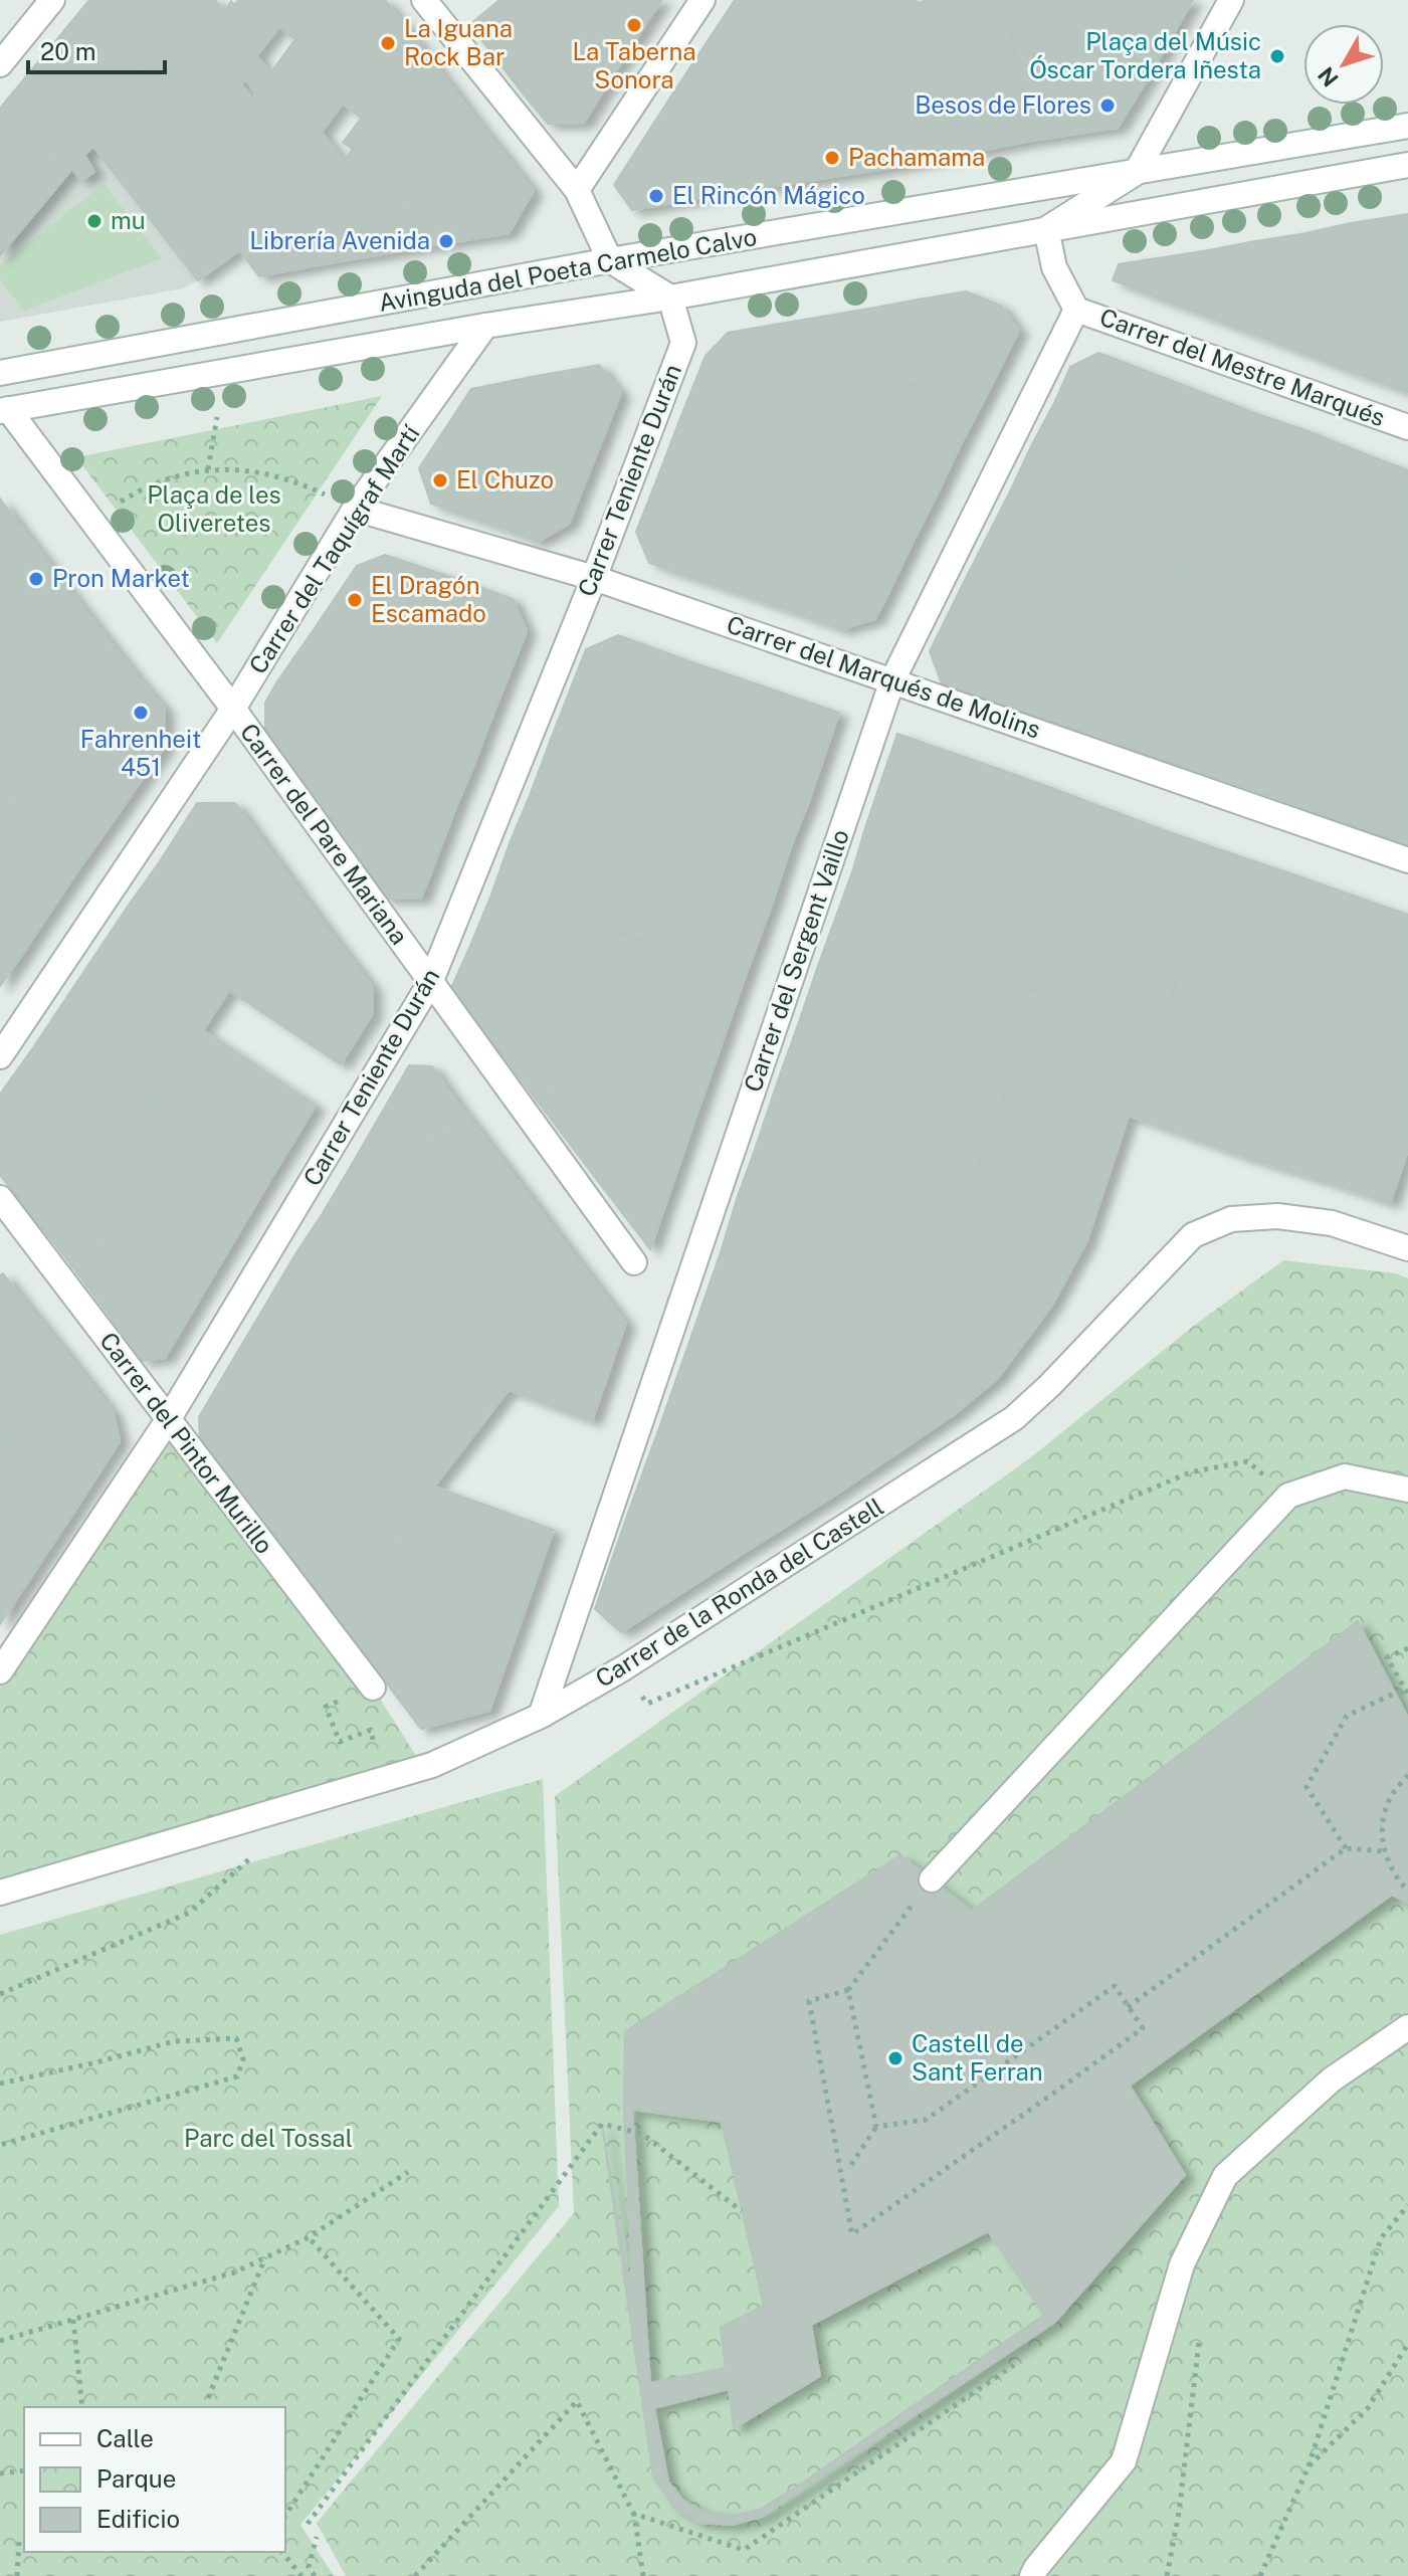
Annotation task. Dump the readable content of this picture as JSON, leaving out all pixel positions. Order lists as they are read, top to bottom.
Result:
{
  "streets": {
    "street": [
      "Avinguda del Poeta Carmelo Calvo",
      "Carrer del Mestre Marqués",
      "Carrer Teniente Durán",
      "Carrer del Taquígraf Martí",
      "Carrer del Marqués de Molins",
      "Carrer del Pare Mariana",
      "Carrer del Sergent Vaillo",
      "Carrer del Pintor Murillo",
      "Carrer de la Ronda del Castell"
    ]
  },
  "crossings": [
    ["Avinguda del Poeta Carmelo Calvo", "Carrer Teniente Durán"],
    ["Avinguda del Poeta Carmelo Calvo", "Carrer del Taquígraf Martí"],
    ["Avinguda del Poeta Carmelo Calvo", "Carrer del Pare Mariana"],
    ["Carrer del Mestre Marqués", "Carrer del Sergent Vaillo"],
    ["Carrer Teniente Durán", "Carrer del Marqués de Molins"],
    ["Carrer Teniente Durán", "Carrer del Pare Mariana"],
    ["Carrer Teniente Durán", "Carrer del Pintor Murillo"],
    ["Carrer del Taquígraf Martí", "Carrer del Marqués de Molins"],
    ["Carrer del Taquígraf Martí", "Carrer del Pare Mariana"],
    ["Carrer del Marqués de Molins", "Carrer del Sergent Vaillo"],
    ["Carrer del Sergent Vaillo", "Carrer de la Ronda del Castell"]
  ],
  "parks": ["Plaça de les Oliveretes", "Parc del Tossal"],
  "places": [
    "La Taberna Sonora",
    "La Iguana Rock Bar",
    "Plaça del Músic Óscar Tordera Iñesta",
    "Besos de Flores",
    "Pachamama",
    "El Rincón Mágico",
    "mu",
    "Librería Avenida",
    "El Chuzo",
    "Pron Market",
    "El Dragón Escamado",
    "Fahrenheit 451",
    "Castell de Sant Ferran"
  ],
  "legend": ["Calle", "Parque", "Edificio"],
  "scale_bar": "20 m",
  "north": "bottom left"
}
